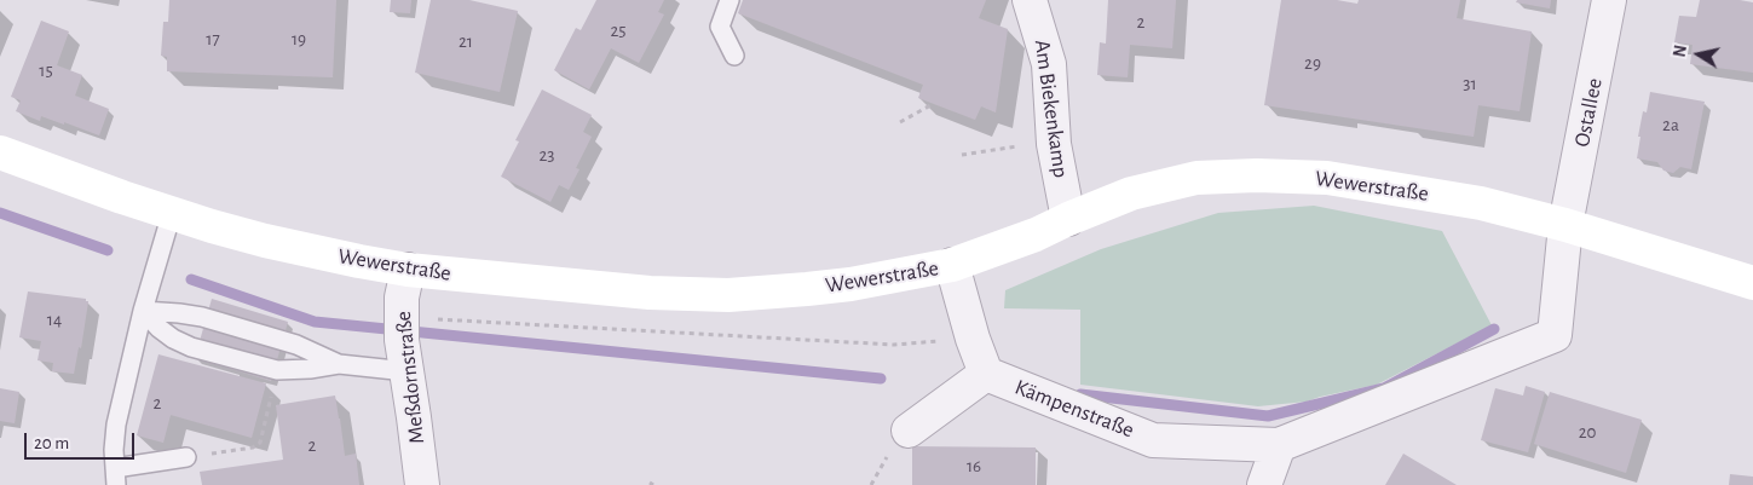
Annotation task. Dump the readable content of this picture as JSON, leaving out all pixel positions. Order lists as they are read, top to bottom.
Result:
{
  "streets": {
    "main road": ["Wewerstraße"],
    "street": [
      "Am Biekenkamp",
      "Ostallee",
      "Meßdornstraße",
      "Kämpenstraße"
    ]
  },
  "crossings": [
    ["Am Biekenkamp", "Wewerstraße"],
    ["Ostallee", "Wewerstraße"],
    ["Ostallee", "Kämpenstraße"],
    ["Wewerstraße", "Meßdornstraße"],
    ["Wewerstraße", "Kämpenstraße"]
  ],
  "house_numbers": [
    "2",
    "25",
    "17",
    "19",
    "21",
    "29",
    "15",
    "31",
    "2a",
    "23",
    "14",
    "2",
    "20",
    "2",
    "16"
  ],
  "scale_bar": "20 m",
  "north": "left"
}
